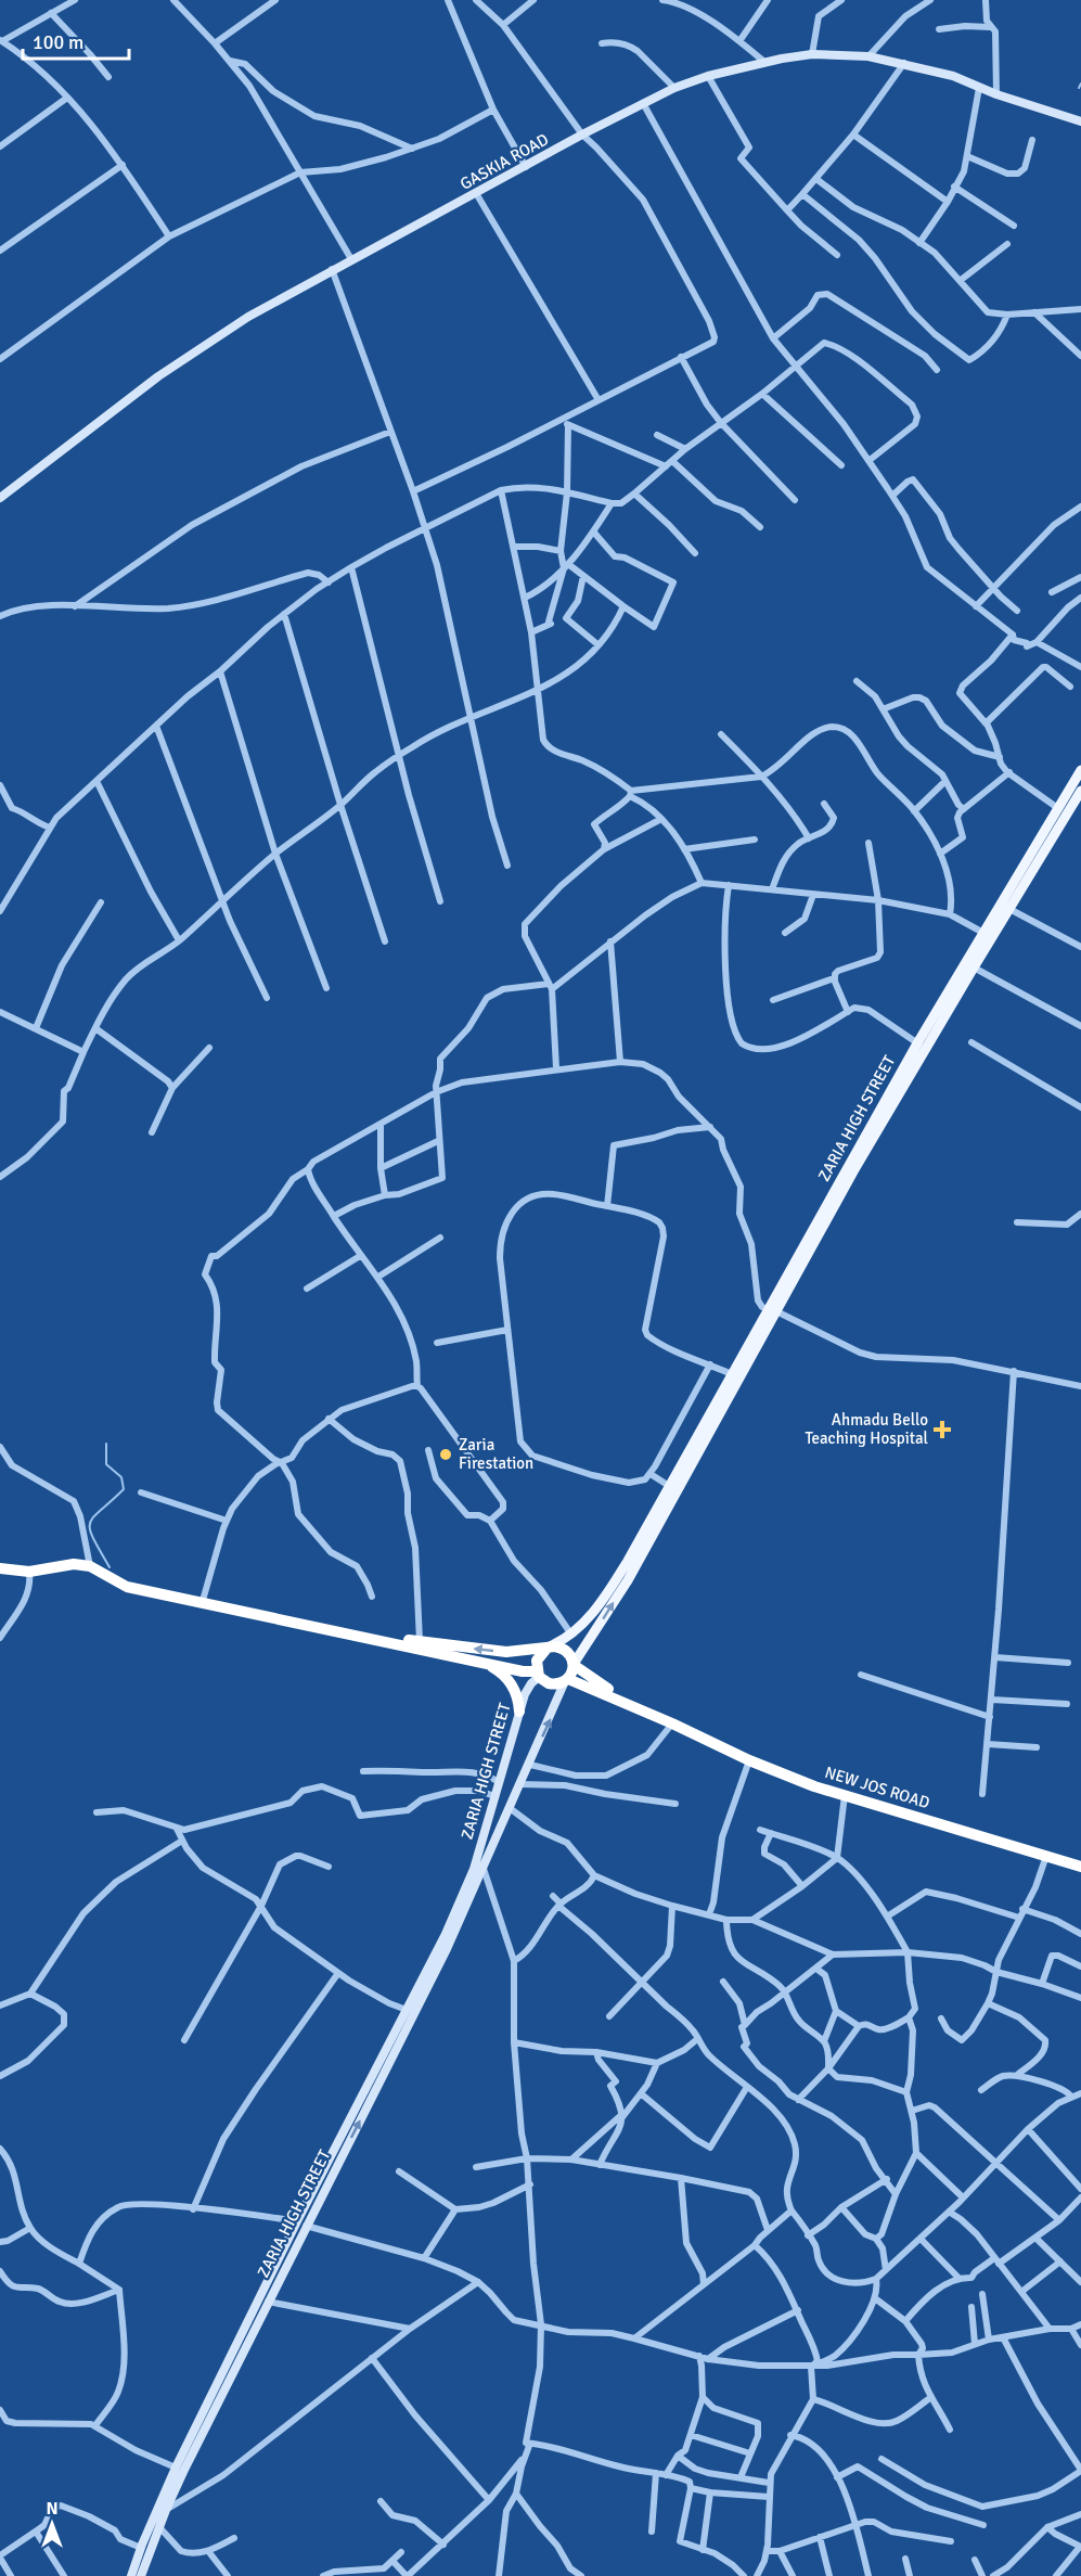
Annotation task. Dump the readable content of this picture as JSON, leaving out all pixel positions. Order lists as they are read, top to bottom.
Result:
{
  "streets": {
    "highway": ["NEW JOS ROAD"],
    "main road": ["GASKIA ROAD", "ZARIA HIGH STREET"]
  },
  "crossings": [
    ["ZARIA HIGH STREET", "NEW JOS ROAD"]
  ],
  "places": {
    "health": ["Ahmadu Bello Teaching Hospital"],
    "other": ["Zaria Firestation"]
  },
  "scale_bar": "100 m",
  "north": "top"
}
